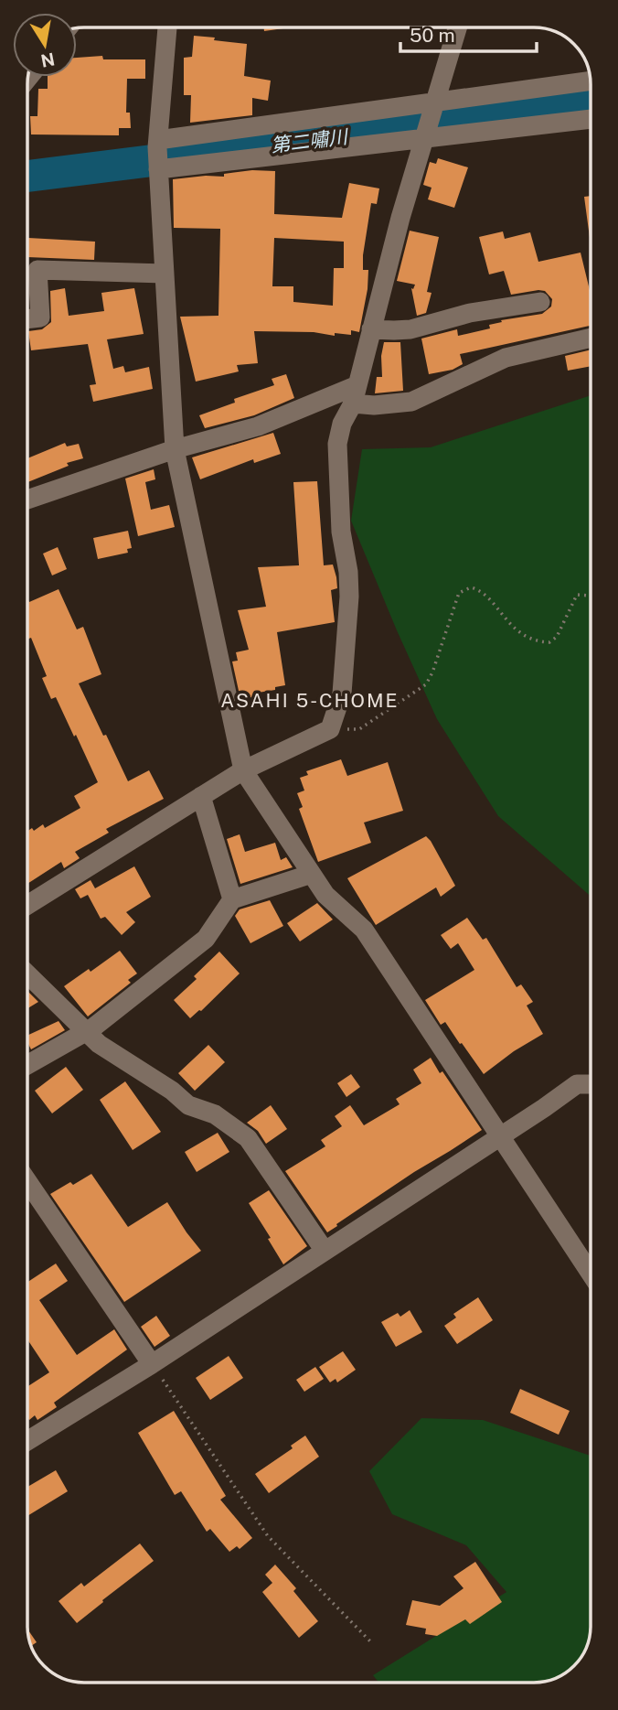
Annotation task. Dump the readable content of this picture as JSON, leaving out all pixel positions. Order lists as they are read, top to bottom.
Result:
{
  "districts": ["ASAHI 5-CHOME"],
  "water": ["第二嘯川"],
  "scale_bar": "50 m",
  "north": "bottom"
}
